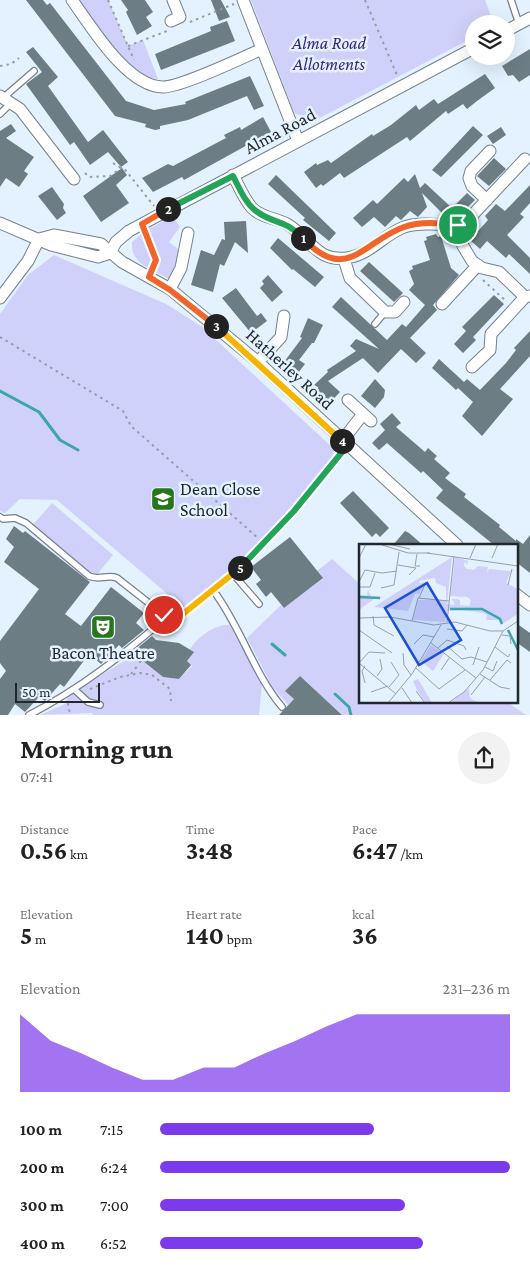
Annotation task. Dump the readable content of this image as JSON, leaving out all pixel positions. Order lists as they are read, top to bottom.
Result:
{
  "streets": {
    "street": ["Alma Road", "Hatherley Road"]
  },
  "crossings": [
    ["Alma Road", "Hatherley Road"]
  ],
  "parks": ["Alma Road Allotments"],
  "places": {
    "school or university": ["Dean Close School"],
    "theatre": ["Bacon Theatre"]
  },
  "scale_bar": "50 m",
  "page": {
    "pins": [
      "2",
      "1",
      "3",
      "4",
      "5"
    ],
    "scale": "50 m",
    "heading": ["Morning run", "07:41"],
    "stats": [
      ["Distance", "0.56 km"],
      ["Time", "3:48"],
      ["Pace", "6:47 /km"],
      ["Elevation", "5 m"],
      ["Heart rate", "140 bpm"],
      ["kcal", "36"]
    ],
    "chart": ["Elevation", "231–236 m"],
    "list": [
      {
        "name": "100 m",
        "note": "7:15"
      },
      {
        "name": "200 m",
        "note": "6:24"
      },
      {
        "name": "300 m",
        "note": "7:00"
      },
      {
        "name": "400 m",
        "note": "6:52"
      }
    ]
  }
}
